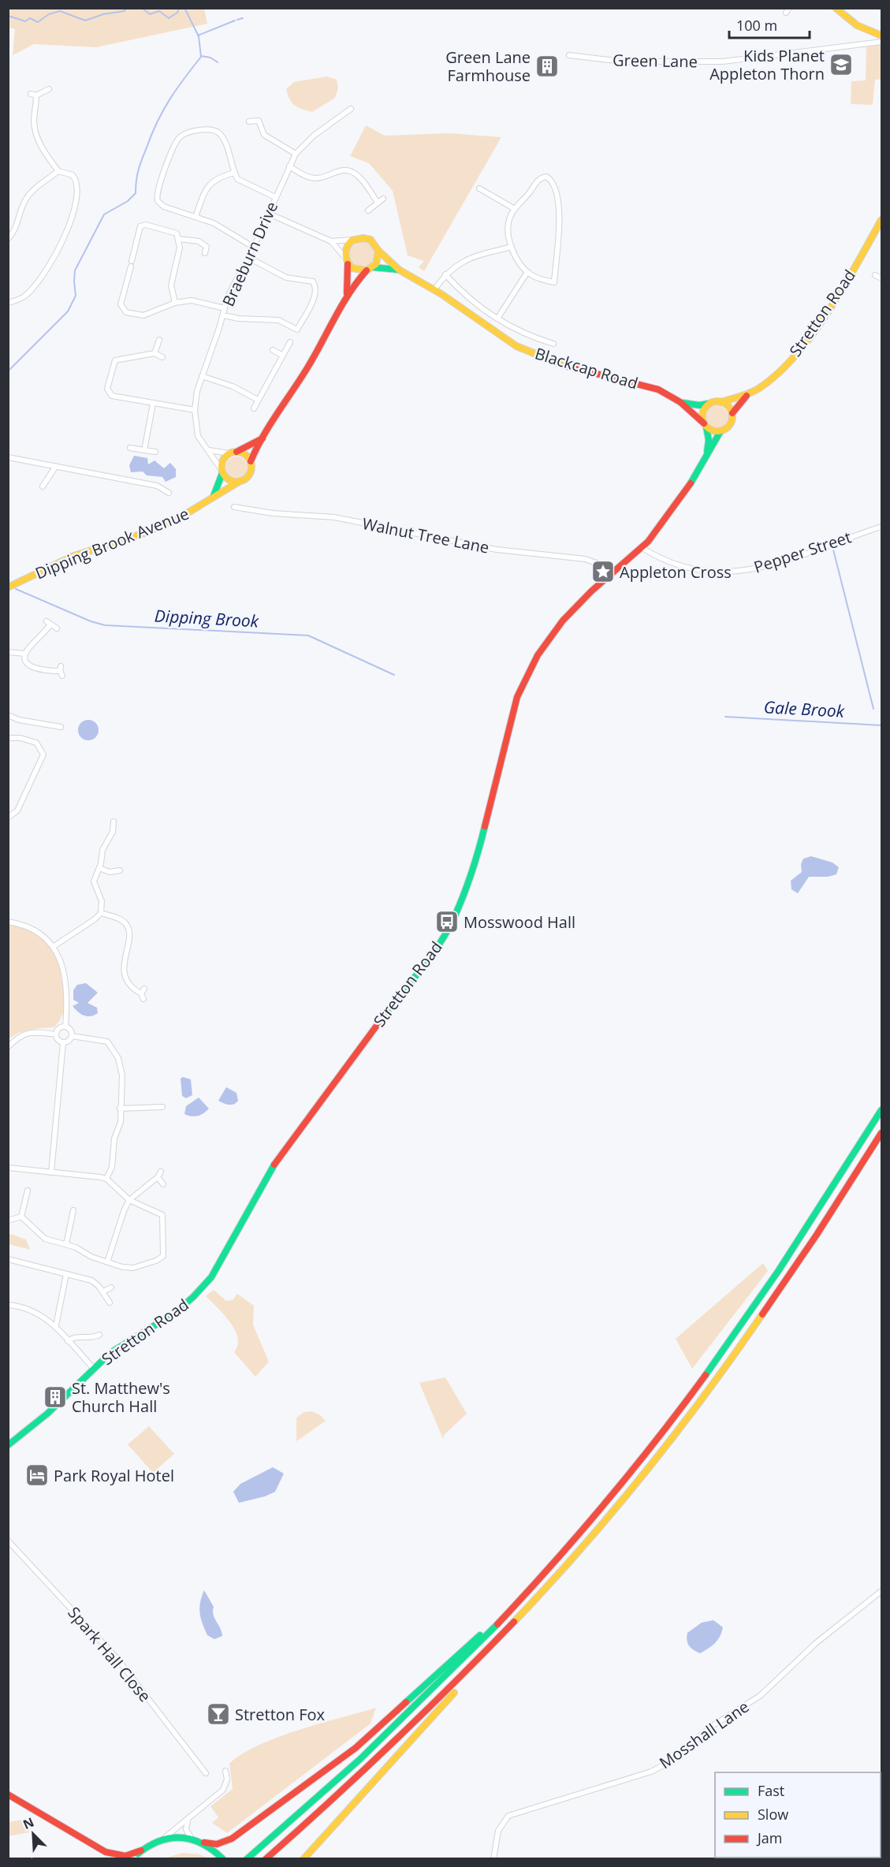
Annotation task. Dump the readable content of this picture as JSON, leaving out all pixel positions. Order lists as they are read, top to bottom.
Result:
{
  "streets": {
    "main road": ["Stretton Road", "Blackcap Road", "Dipping Brook Avenue"],
    "street": [
      "Green Lane",
      "Braeburn Drive",
      "Walnut Tree Lane",
      "Pepper Street",
      "Spark Hall Close",
      "Mosshall Lane"
    ]
  },
  "crossings": [
    ["Braeburn Drive", "Dipping Brook Avenue"],
    ["Stretton Road", "Blackcap Road"],
    ["Stretton Road", "Walnut Tree Lane"],
    ["Stretton Road", "Pepper Street"]
  ],
  "water": ["Dipping Brook", "Gale Brook"],
  "places": {
    "school or university": ["Kids Planet Appleton Thorn"],
    "building": ["Green Lane Farmhouse", "St. Matthew's Church Hall"],
    "place": ["Appleton Cross"],
    "bus stop": ["Mosswood Hall"],
    "hotel": ["Park Royal Hotel"],
    "bar": ["Stretton Fox"]
  },
  "legend": ["Fast", "Slow", "Jam"],
  "scale_bar": "100 m",
  "north": "top left"
}
